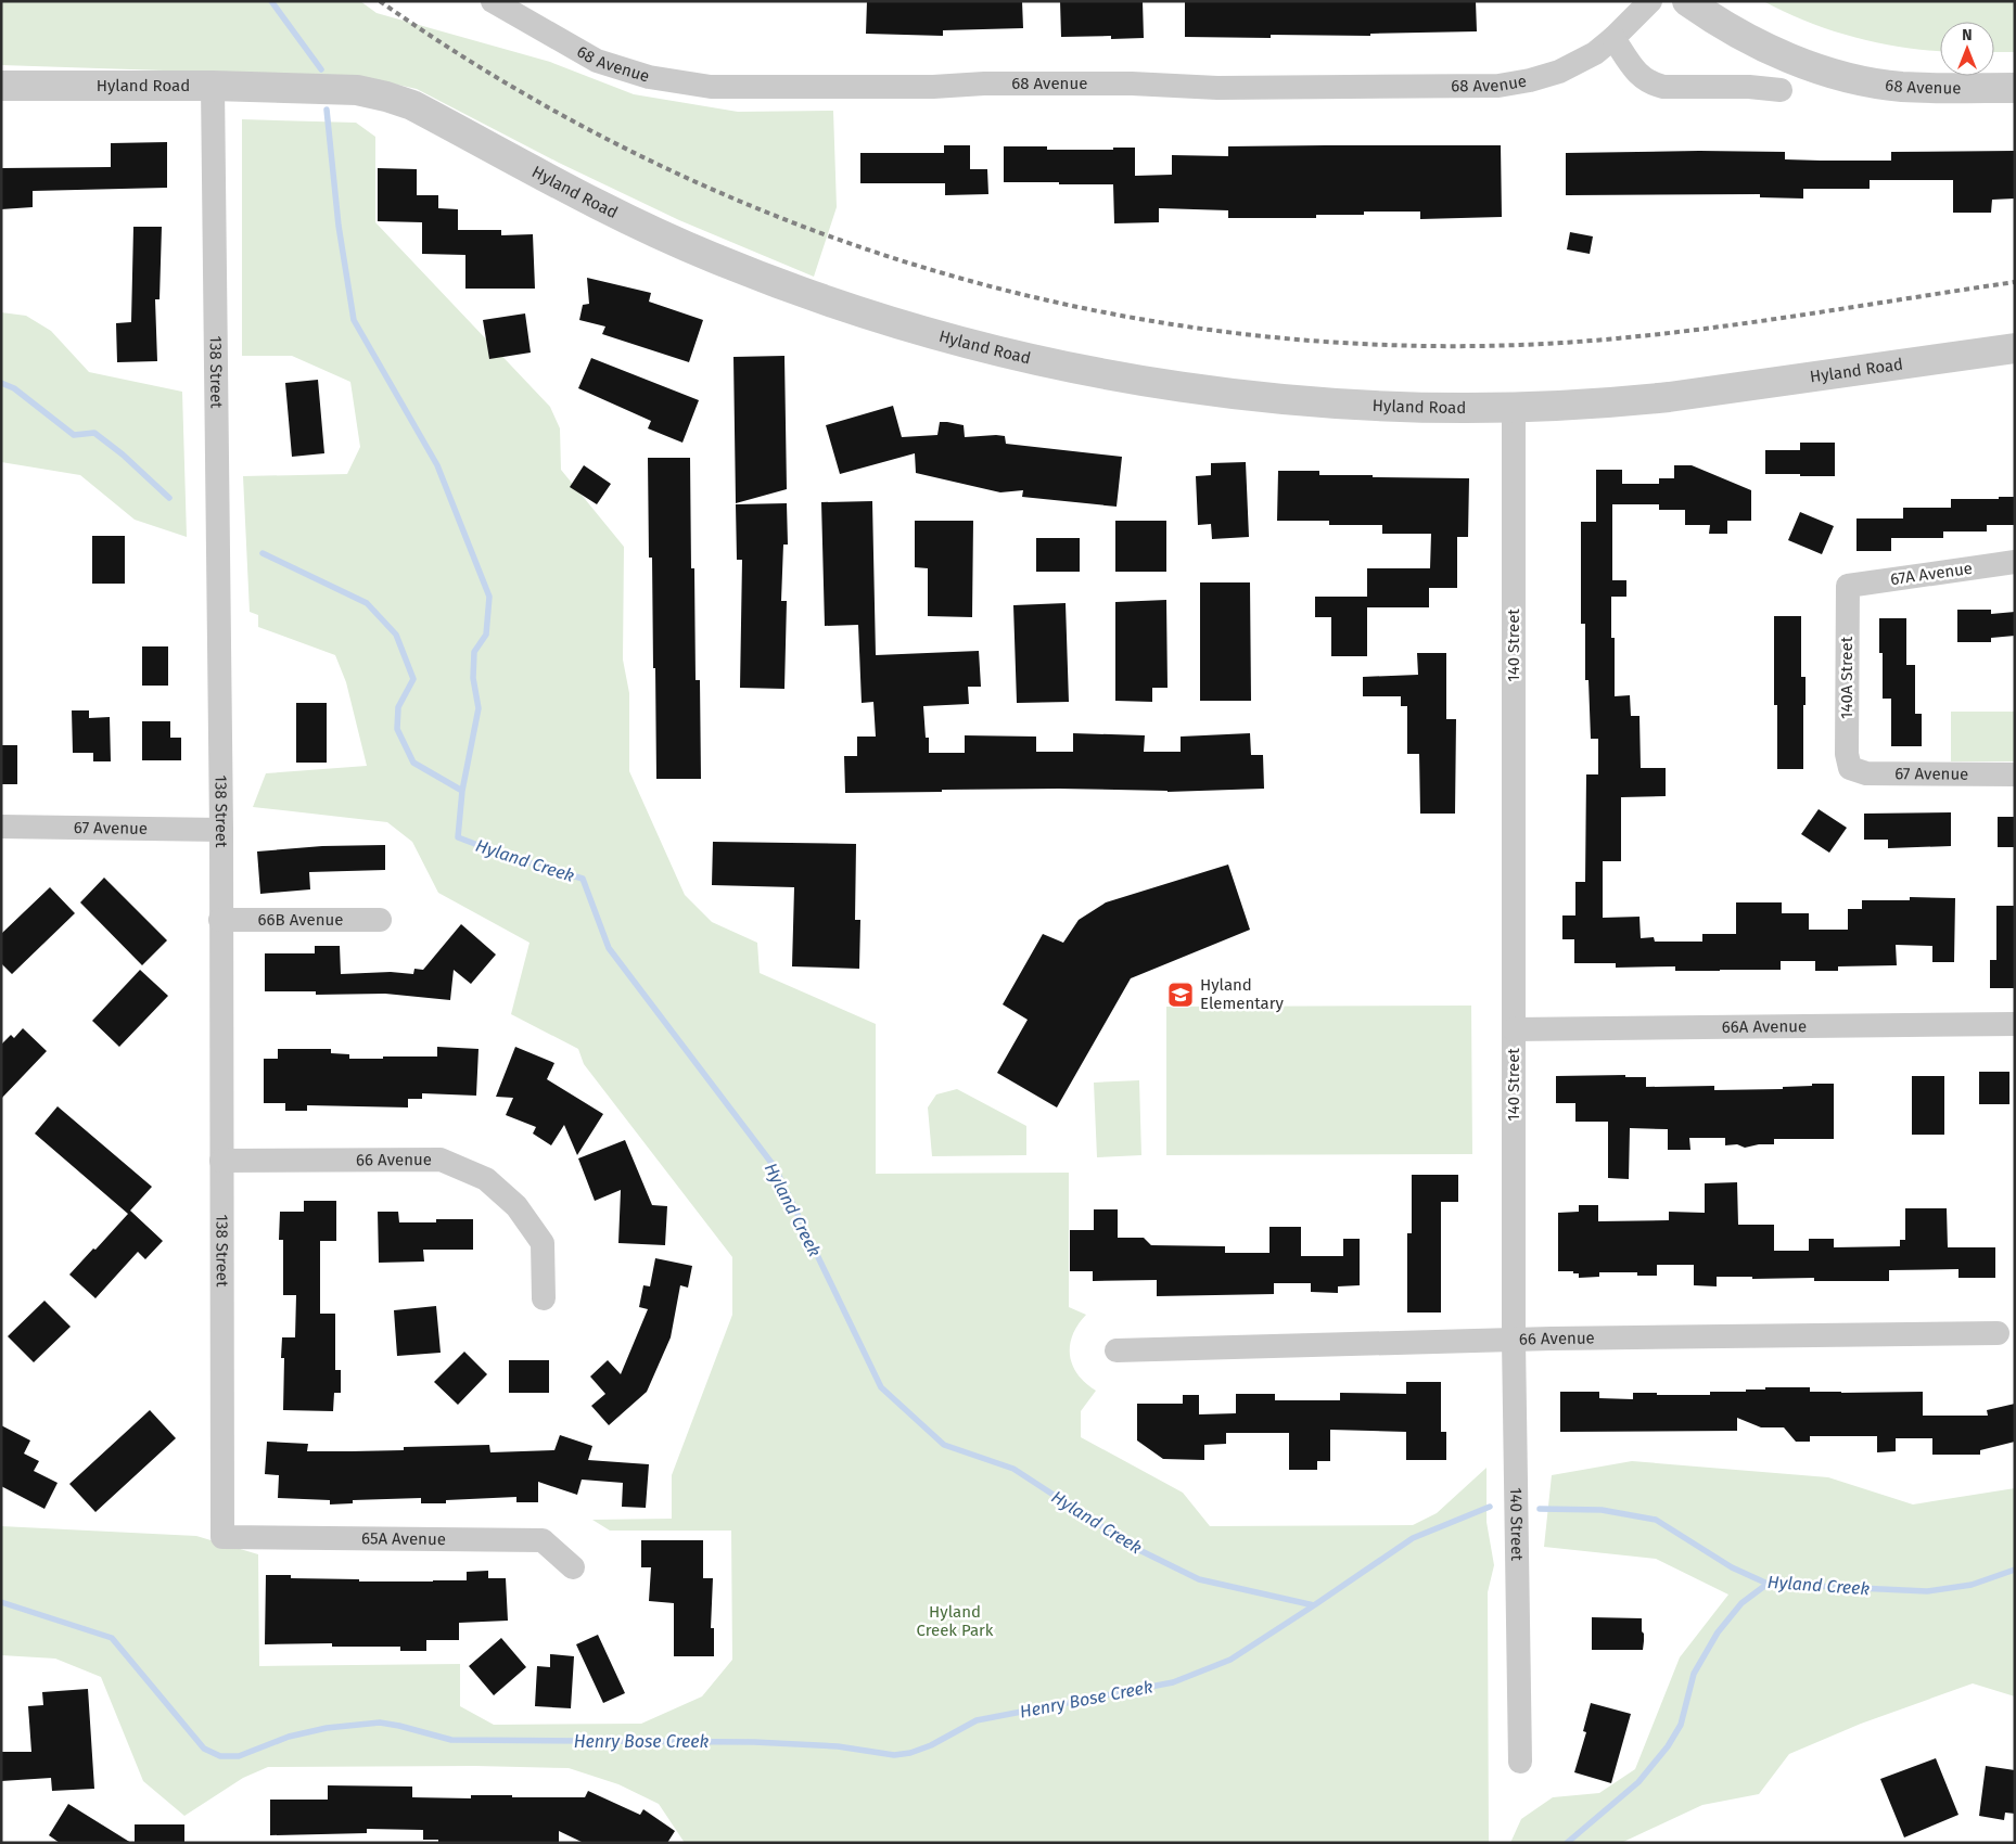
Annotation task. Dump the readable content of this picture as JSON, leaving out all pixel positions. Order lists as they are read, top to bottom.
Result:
{
  "streets": {
    "street": [
      "68 Avenue",
      "Hyland Road",
      "138 Street",
      "67A Avenue",
      "140 Street",
      "140A Street",
      "67 Avenue",
      "66B Avenue",
      "66A Avenue",
      "66 Avenue",
      "65A Avenue"
    ]
  },
  "crossings": [
    ["Hyland Road", "138 Street"],
    ["Hyland Road", "140 Street"],
    ["138 Street", "67 Avenue"],
    ["138 Street", "66B Avenue"],
    ["138 Street", "66 Avenue"],
    ["138 Street", "65A Avenue"],
    ["67A Avenue", "140A Street"],
    ["140 Street", "66A Avenue"],
    ["140 Street", "66 Avenue"],
    ["140A Street", "67 Avenue"]
  ],
  "water": ["Hyland Creek", "Henry Bose Creek"],
  "parks": ["Hyland Creek Park"],
  "places": {
    "school or university": ["Hyland Elementary"]
  },
  "north": "top"
}
